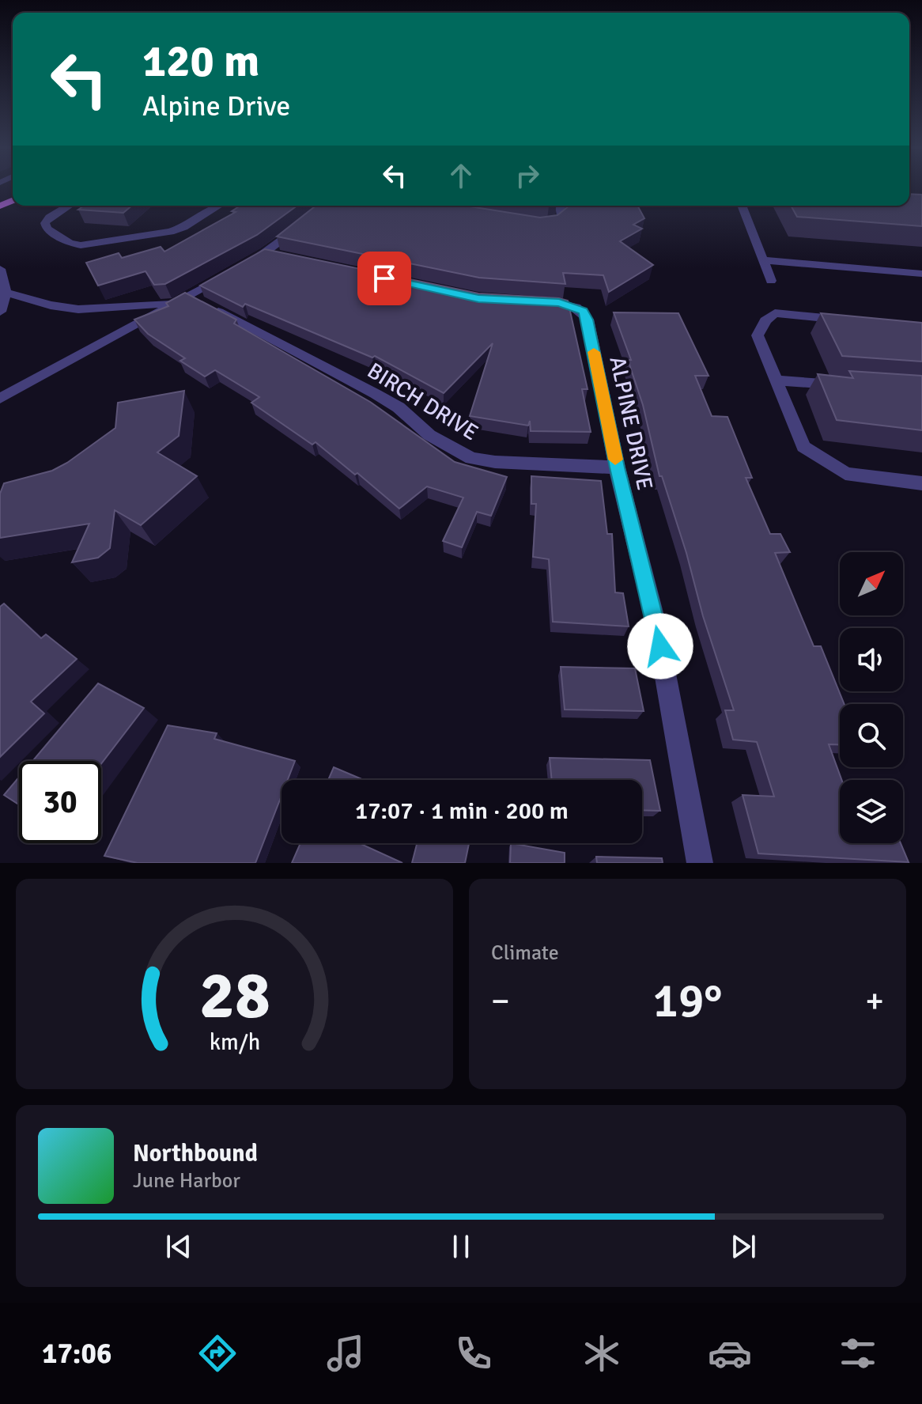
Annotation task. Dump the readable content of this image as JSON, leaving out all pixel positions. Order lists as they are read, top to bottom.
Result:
{
  "streets": {
    "street": ["BIRCH DRIVE", "ALPINE DRIVE"]
  },
  "crossings": [
    ["BIRCH DRIVE", "ALPINE DRIVE"]
  ],
  "north": "top right",
  "page": {
    "turn": ["120 m", "Alpine Drive"],
    "limit": "30",
    "trip": "17:07 · 1 min · 200 m",
    "tile": "Climate",
    "heat": ["−", "19°", "+"],
    "song": ["Northbound", "June Harbor"],
    "tabs": "17:06",
    "gauge": ["28", "km/h"]
  }
}
